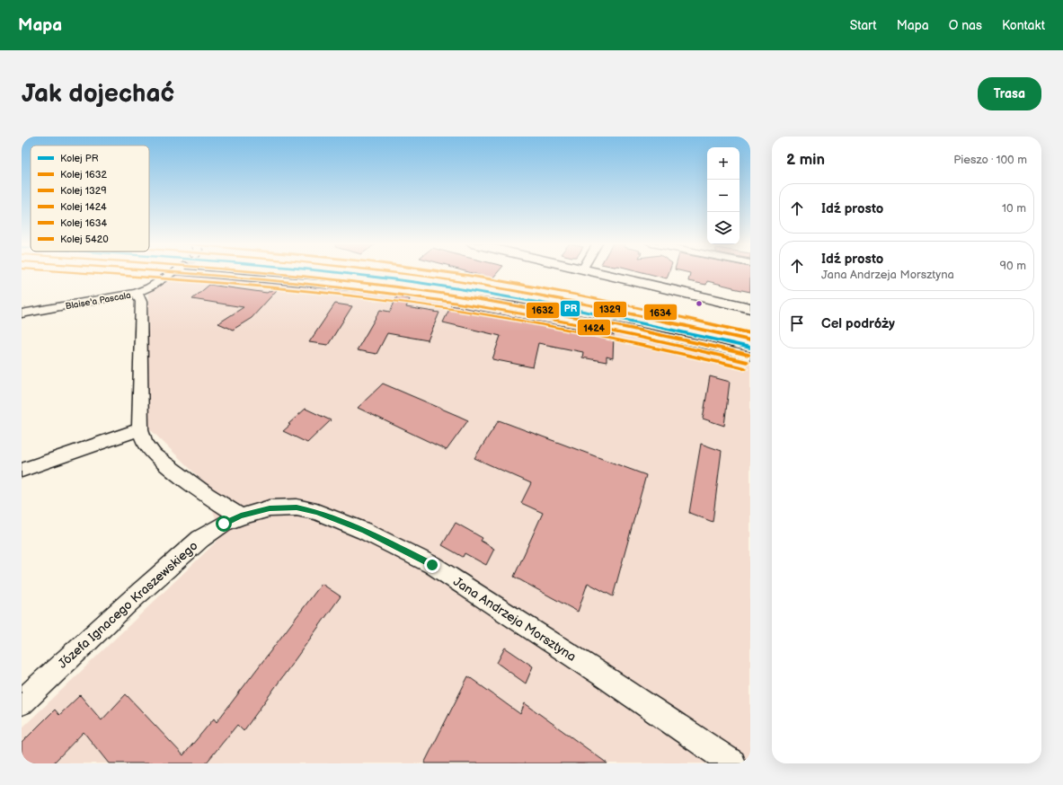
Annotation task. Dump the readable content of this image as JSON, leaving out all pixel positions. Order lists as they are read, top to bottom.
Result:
{
  "streets": {
    "street": ["Blaise'a Pascala", "Józefa Ignacego Kraszewskiego", "Jana Andrzeja Morsztyna"]
  },
  "crossings": [
    ["Józefa Ignacego Kraszewskiego", "Jana Andrzeja Morsztyna"]
  ],
  "lines": [
    "rail line PR",
    "rail line 1632",
    "rail line 1329",
    "rail line 1424",
    "rail line 1634",
    "rail line 5420"
  ],
  "legend": [
    "Kolej PR",
    "Kolej 1632",
    "Kolej 1329",
    "Kolej 1424",
    "Kolej 1634",
    "Kolej 5420"
  ],
  "page": {
    "header": "Mapa",
    "nav": [
      "Start",
      "Mapa",
      "O nas",
      "Kontakt"
    ],
    "buttons": "Trasa",
    "title": "Jak dojechać",
    "heading": ["2 min", "Pieszo · 100 m"],
    "map_buttons": ["+", "−"],
    "list": [
      ["Idź prosto", "10 m"],
      ["Idź prosto", "Jana Andrzeja Morsztyna", "90 m"],
      "Cel podróży"
    ]
  }
}
